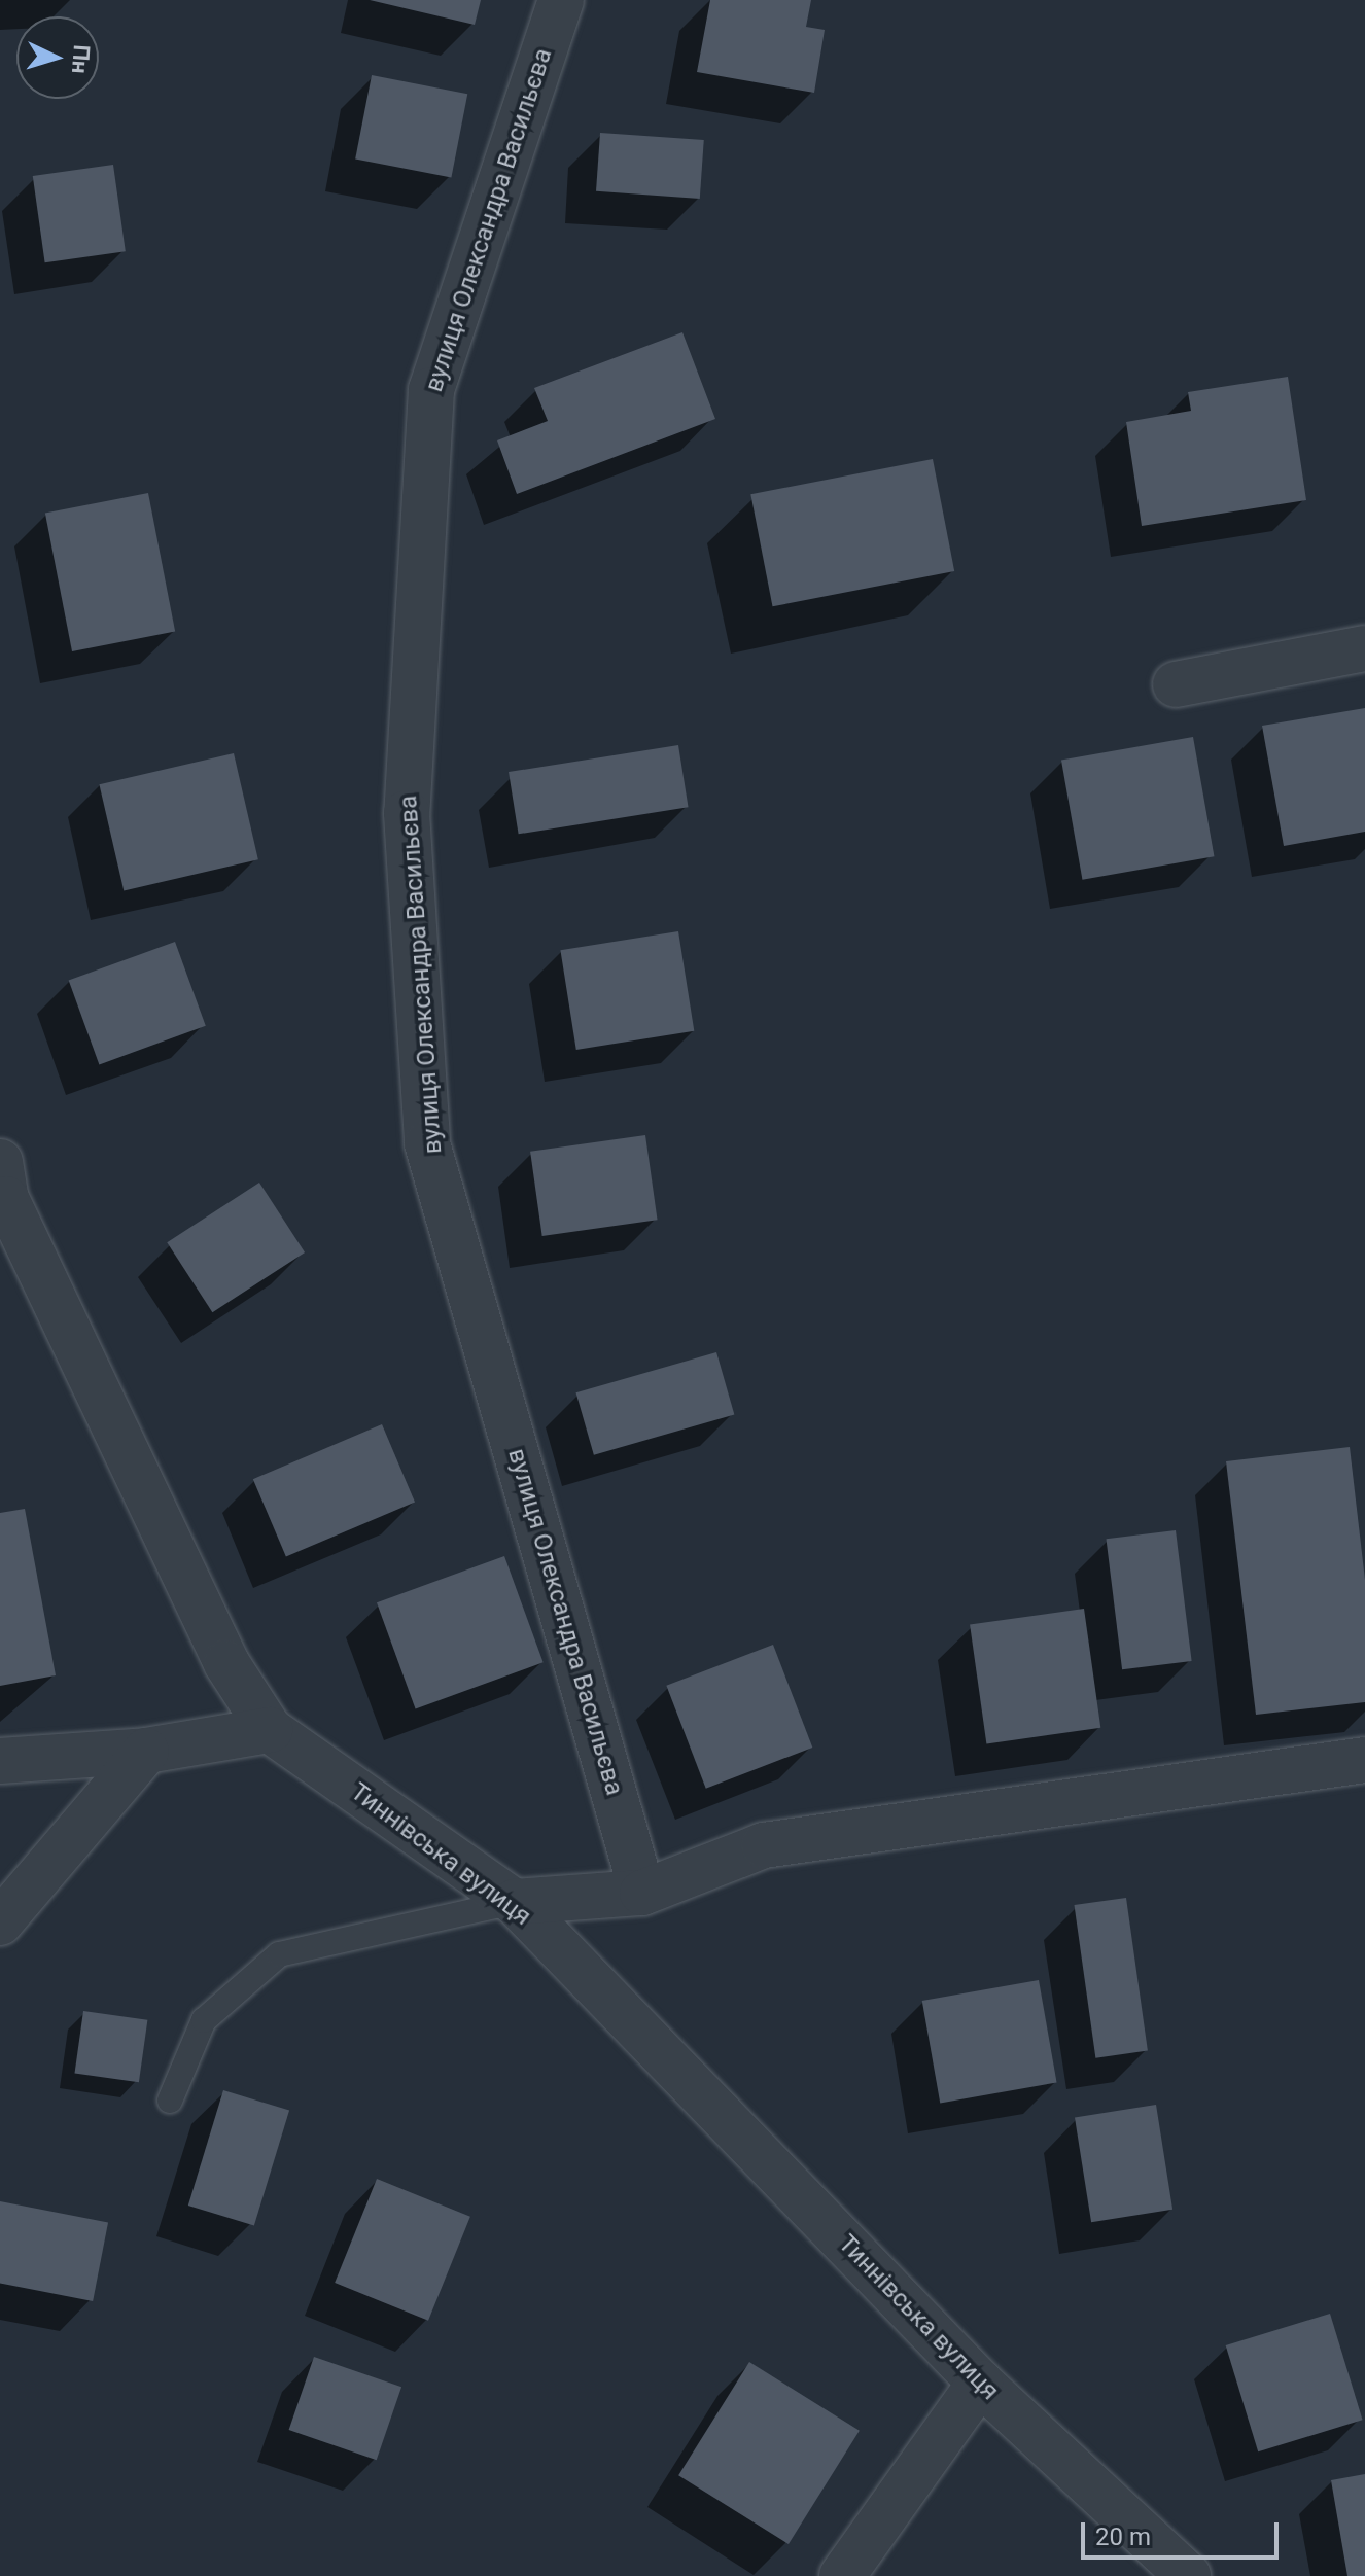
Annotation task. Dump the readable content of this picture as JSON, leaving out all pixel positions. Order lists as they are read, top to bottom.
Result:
{
  "streets": {
    "street": ["вулиця Олександра Васильєва", "Тиннівська вулиця"]
  },
  "scale_bar": "20 m",
  "north": "right"
}
